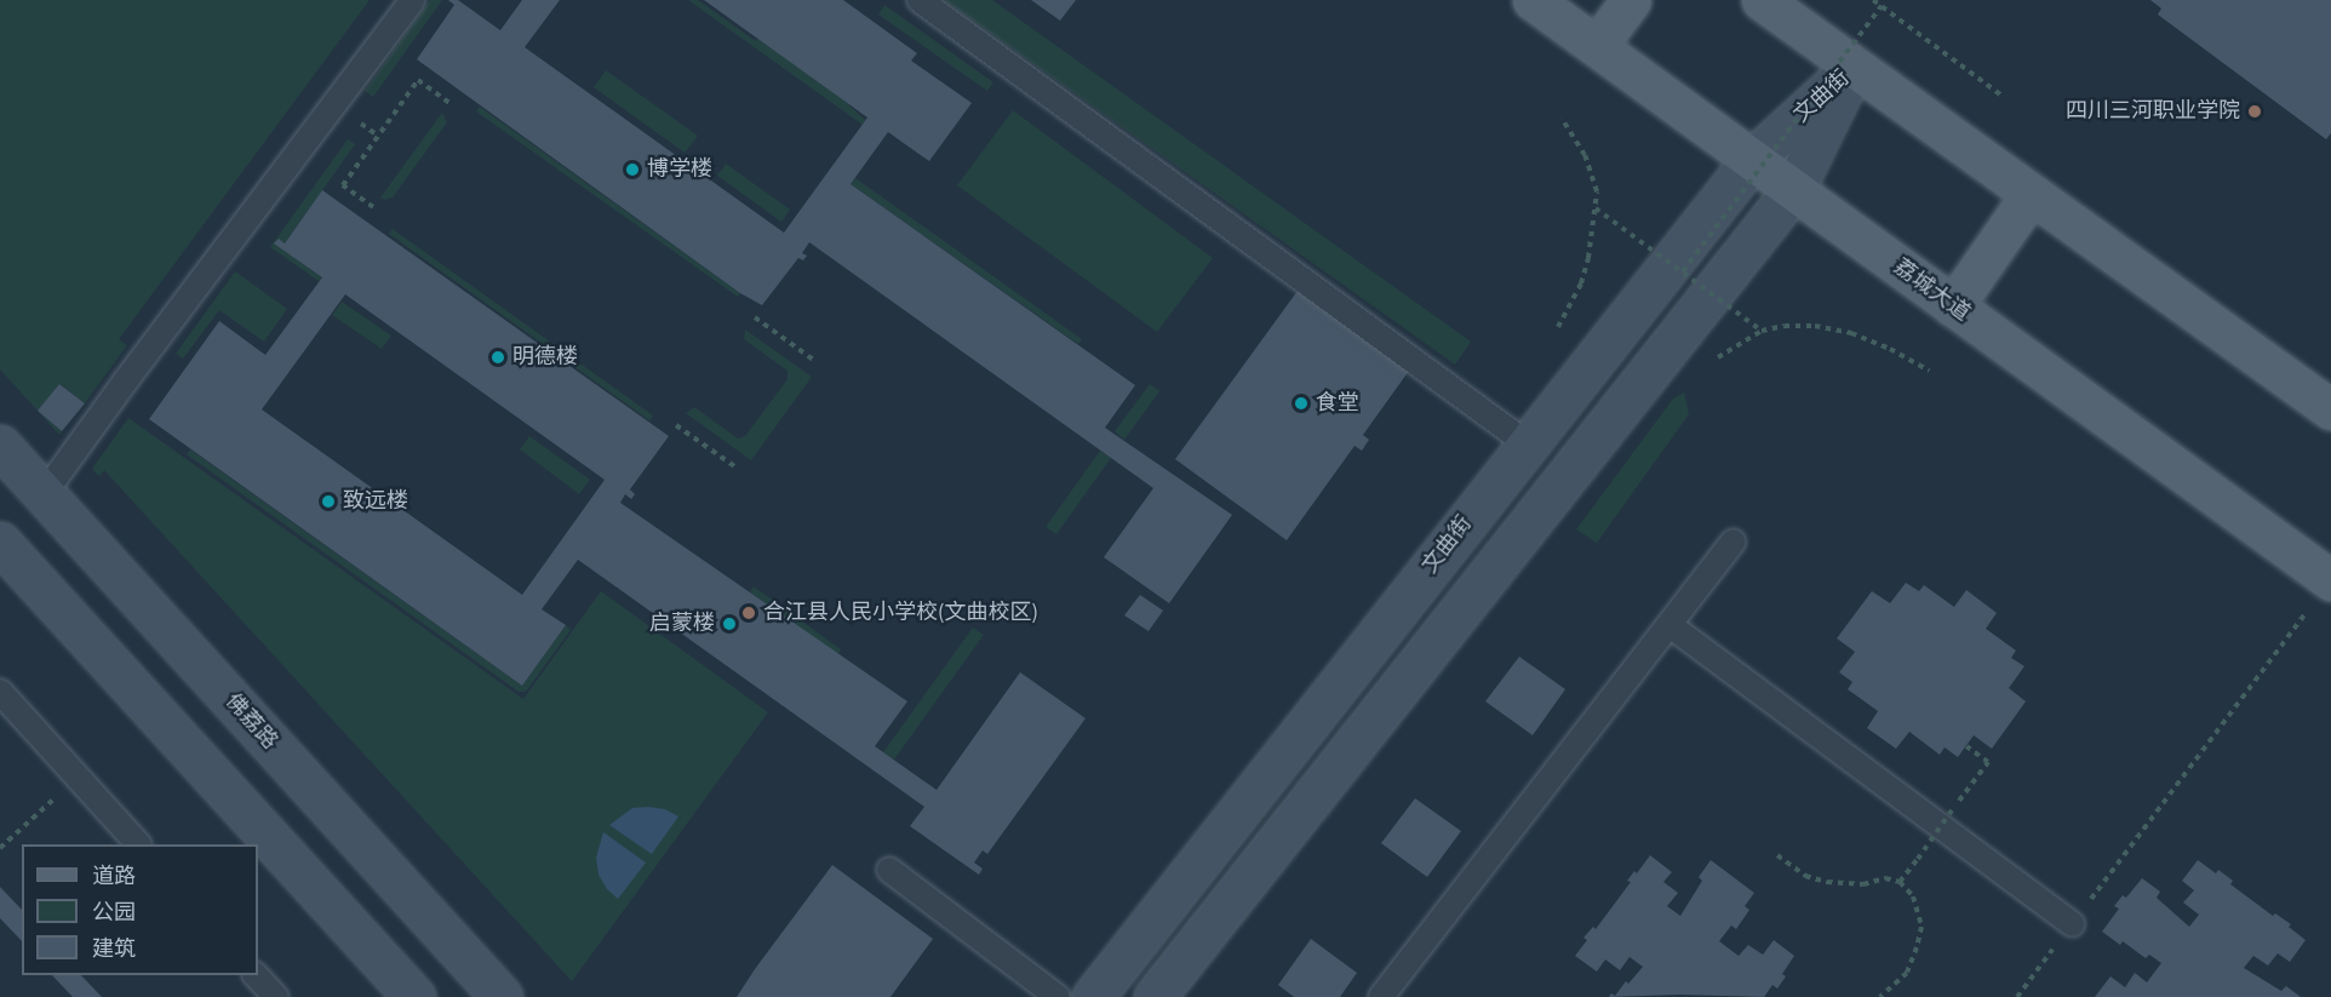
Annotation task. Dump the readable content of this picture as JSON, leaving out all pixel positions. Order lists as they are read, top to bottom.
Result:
{
  "streets": {
    "main road": ["荔城大道"],
    "street": ["文曲街", "佛荔路"]
  },
  "crossings": [
    ["文曲街", "荔城大道"]
  ],
  "places": [
    "四川三河职业学院",
    "博学楼",
    "明德楼",
    "食堂",
    "致远楼",
    "合江县人民小学校(文曲校区)",
    "启蒙楼"
  ],
  "legend": ["道路", "公园", "建筑"]
}
